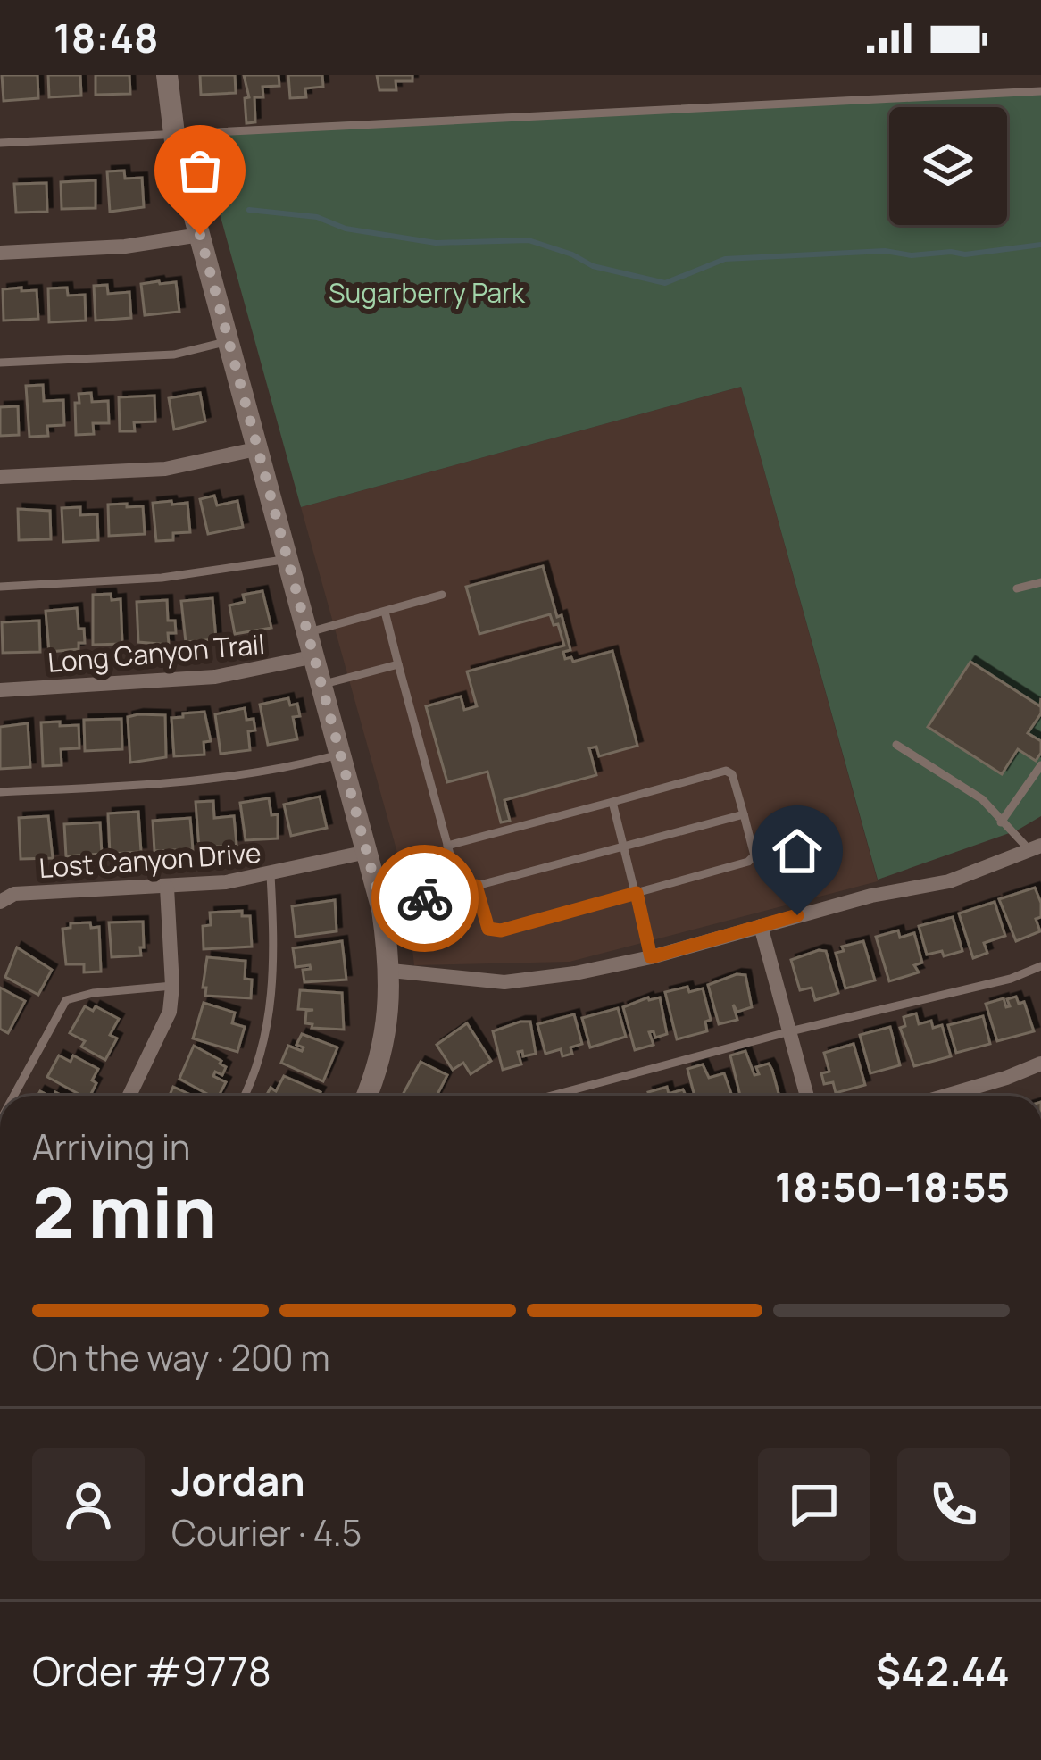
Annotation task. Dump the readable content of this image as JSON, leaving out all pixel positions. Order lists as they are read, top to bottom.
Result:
{
  "streets": {
    "street": ["Long Canyon Trail", "Lost Canyon Drive"]
  },
  "parks": ["Sugarberry Park"],
  "page": {
    "status": "18:48",
    "heading": ["2 min", "Arriving in", "18:50–18:55"],
    "panel": [
      "Jordan",
      "Courier · 4.5",
      "Order #9778",
      "$42.44"
    ],
    "bar": "On the way · 200 m"
  }
}
